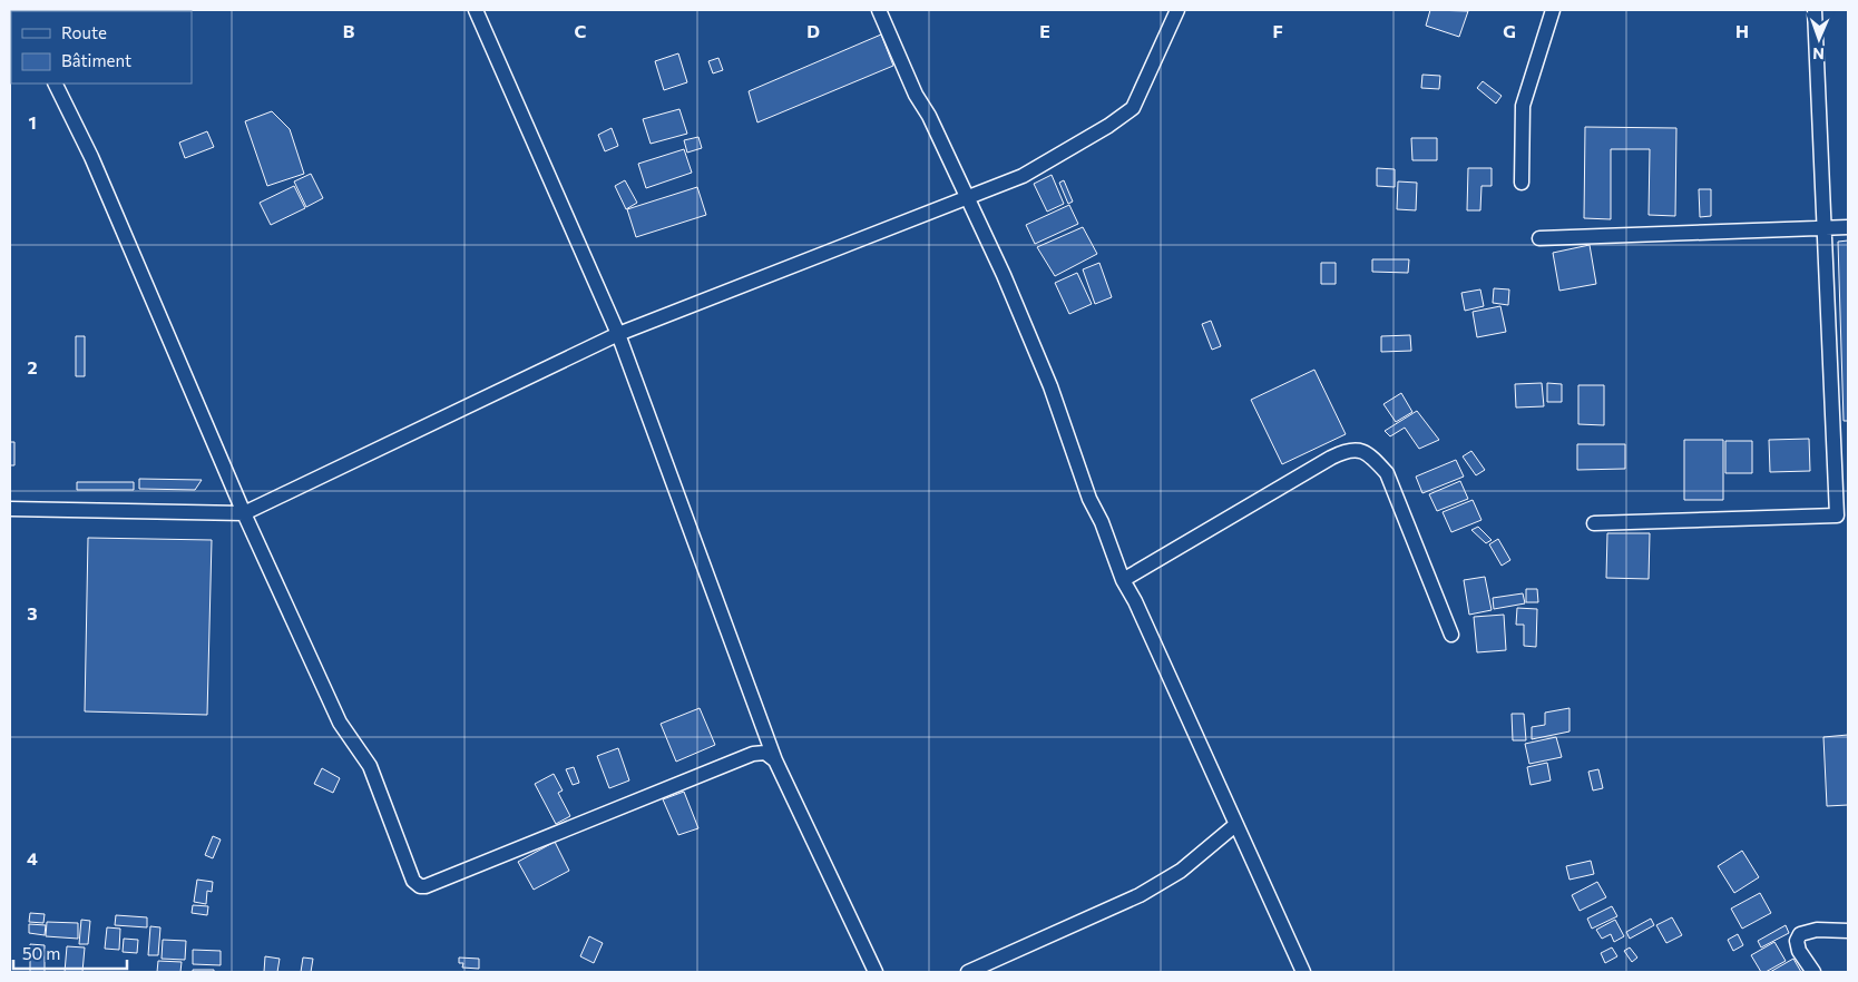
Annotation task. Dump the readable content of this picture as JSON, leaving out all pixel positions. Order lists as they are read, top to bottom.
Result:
{
  "legend": ["Route", "Bâtiment"],
  "scale_bar": "50 m",
  "north": "bottom",
  "grid": {
    "columns": [
      "B",
      "C",
      "D",
      "E",
      "F",
      "G",
      "H"
    ],
    "rows": [
      "1",
      "2",
      "3",
      "4"
    ]
  }
}
